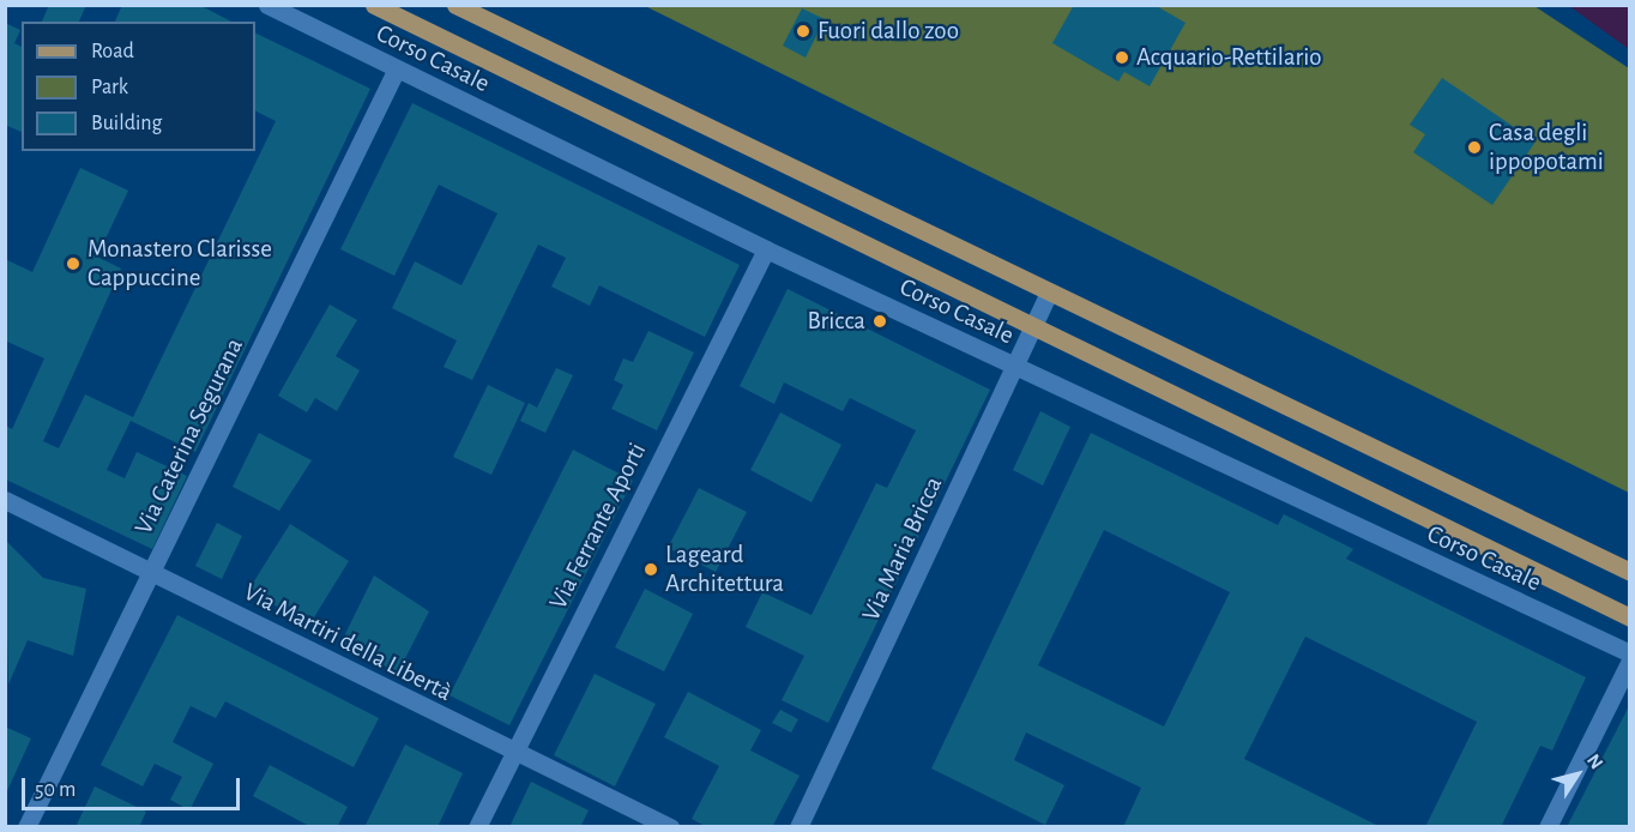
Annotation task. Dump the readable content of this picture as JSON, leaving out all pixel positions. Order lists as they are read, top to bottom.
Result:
{
  "streets": {
    "main road": ["Corso Casale"],
    "street": [
      "Via Caterina Segurana",
      "Via Ferrante Aporti",
      "Via Maria Bricca",
      "Via Martiri della Libertà"
    ]
  },
  "crossings": [
    ["Corso Casale", "Via Caterina Segurana"],
    ["Corso Casale", "Via Ferrante Aporti"],
    ["Corso Casale", "Via Maria Bricca"],
    ["Via Caterina Segurana", "Via Martiri della Libertà"],
    ["Via Ferrante Aporti", "Via Martiri della Libertà"]
  ],
  "places": [
    "Fuori dallo zoo",
    "Acquario-Rettilario",
    "Casa degli ippopotami",
    "Monastero Clarisse Cappuccine",
    "Bricca",
    "Lageard Architettura"
  ],
  "legend": ["Road", "Park", "Building"],
  "scale_bar": "50 m",
  "north": "top right"
}
